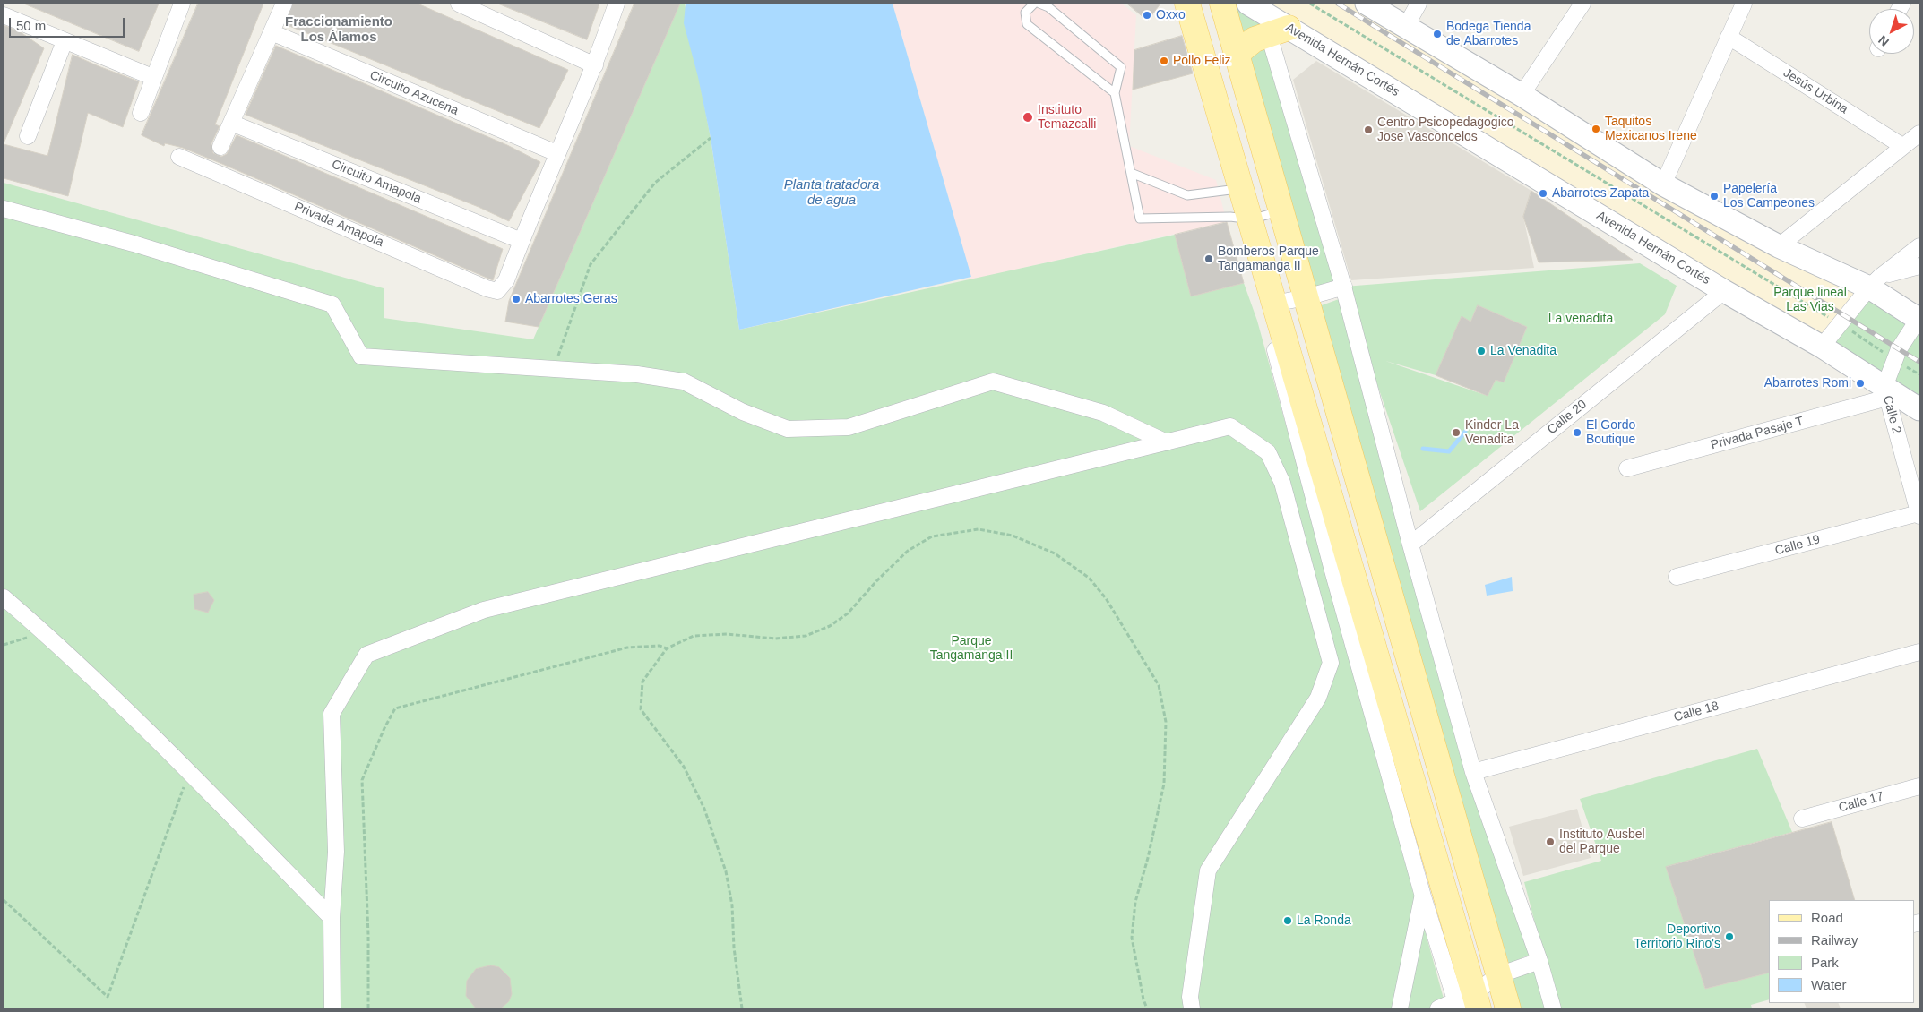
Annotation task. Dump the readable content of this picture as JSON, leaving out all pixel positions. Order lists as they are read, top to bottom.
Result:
{
  "streets": {
    "main road": ["Avenida Hernán Cortés"],
    "street": [
      "Jesús Urbina",
      "Circuito Azucena",
      "Circuito Amapola",
      "Privada Amapola",
      "Calle 2",
      "Calle 20",
      "Privada Pasaje T",
      "Calle 19",
      "Calle 18",
      "Calle 17"
    ]
  },
  "crossings": [
    ["Avenida Hernán Cortés", "Calle 2"],
    ["Avenida Hernán Cortés", "Calle 20"],
    ["Avenida Hernán Cortés", "Privada Pasaje T"],
    ["Circuito Amapola", "Privada Amapola"],
    ["Calle 2", "Privada Pasaje T"],
    ["Calle 2", "Calle 19"]
  ],
  "districts": ["Fraccionamiento Los Álamos"],
  "water": ["Planta tratadora de agua"],
  "parks": ["Parque lineal Las Vias", "La venadita", "Parque Tangamanga II"],
  "places": [
    "Oxxo",
    "Bodega Tienda de Abarrotes",
    "Pollo Feliz",
    "Instituto Temazcalli",
    "Taquitos Mexicanos Irene",
    "Centro Psicopedagogico Jose Vasconcelos",
    "Abarrotes Zapata",
    "Papelería Los Campeones",
    "Bomberos Parque Tangamanga II",
    "Abarrotes Geras",
    "La Venadita",
    "Abarrotes Romi",
    "Kinder La Venadita",
    "El Gordo Boutique",
    "Instituto Ausbel del Parque",
    "La Ronda",
    "Deportivo Territorio Rino's"
  ],
  "legend": [
    "Road",
    "Railway",
    "Park",
    "Water"
  ],
  "scale_bar": "50 m",
  "north": "bottom left"
}
